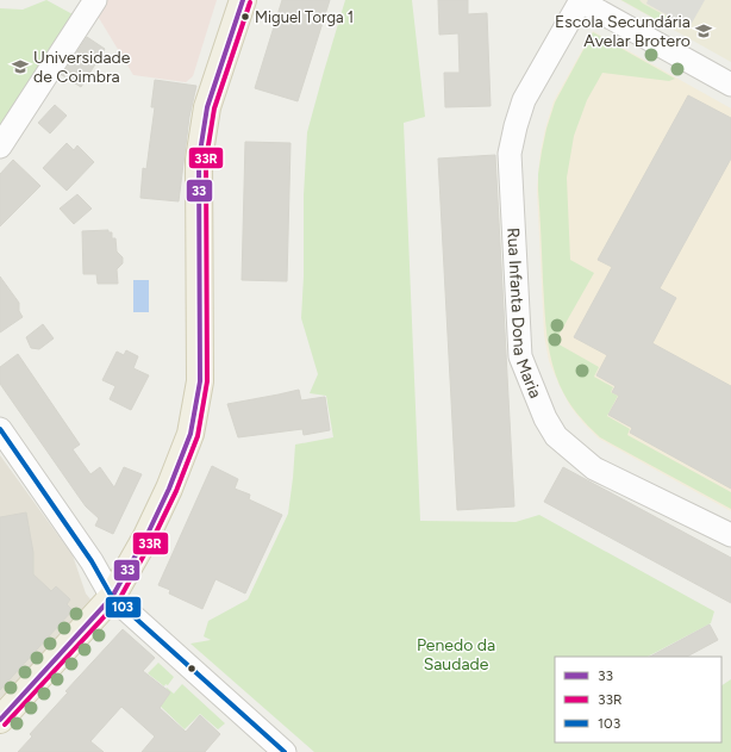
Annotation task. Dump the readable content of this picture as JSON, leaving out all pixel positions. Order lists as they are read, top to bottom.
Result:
{
  "streets": {
    "street": ["Rua Infanta Dona Maria"]
  },
  "parks": ["Penedo da Saudade"],
  "places": {
    "other": ["Miguel Torga 1"],
    "school or university": ["Escola Secundária Avelar Brotero", "Universidade de Coimbra"]
  },
  "lines": ["transit line 33", "transit line 33R", "transit line 103"],
  "legend": ["33", "33R", "103"]
}
